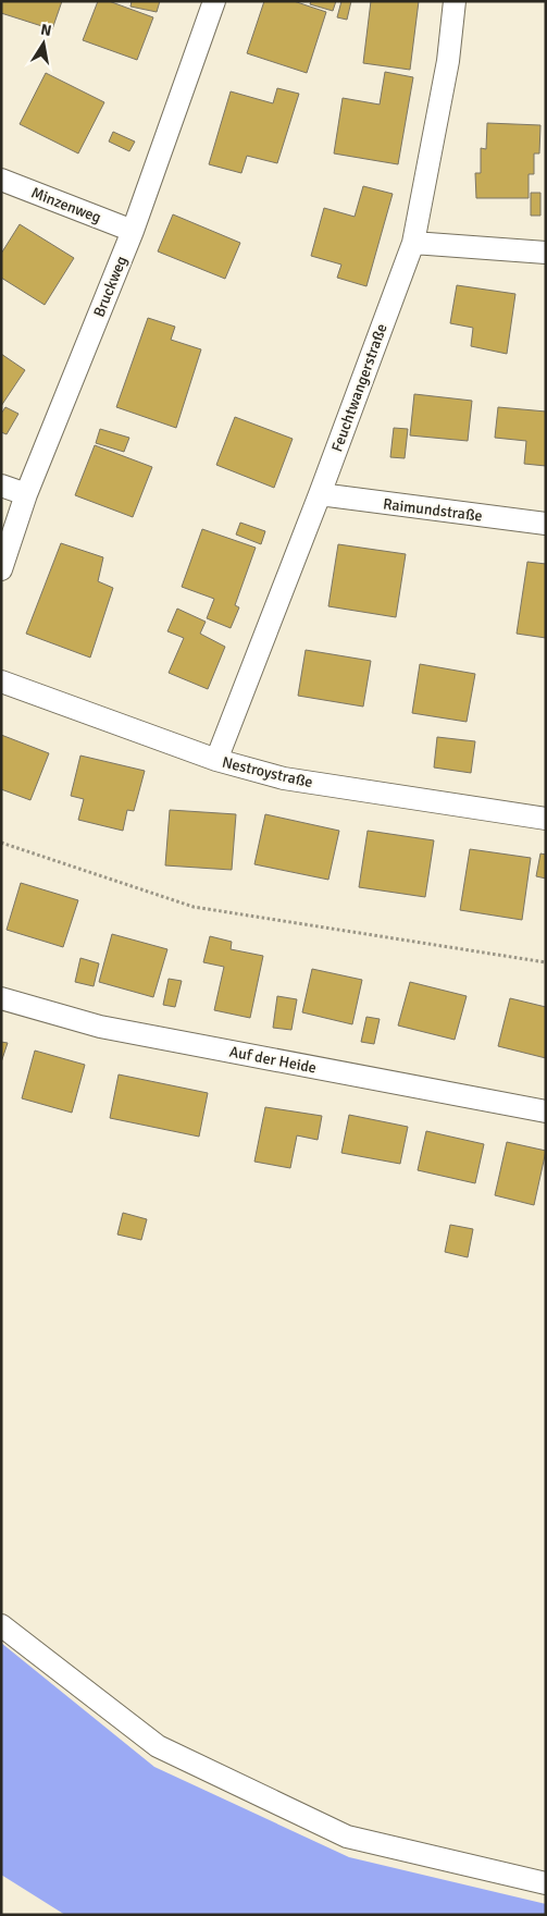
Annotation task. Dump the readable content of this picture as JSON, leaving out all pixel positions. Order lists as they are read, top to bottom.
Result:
{
  "streets": {
    "street": [
      "Minzenweg",
      "Bruckweg",
      "Feuchtwangerstraße",
      "Raimundstraße",
      "Nestroystraße",
      "Auf der Heide"
    ]
  },
  "crossings": [
    ["Minzenweg", "Bruckweg"],
    ["Feuchtwangerstraße", "Raimundstraße"],
    ["Feuchtwangerstraße", "Nestroystraße"]
  ],
  "north": "top"
}
